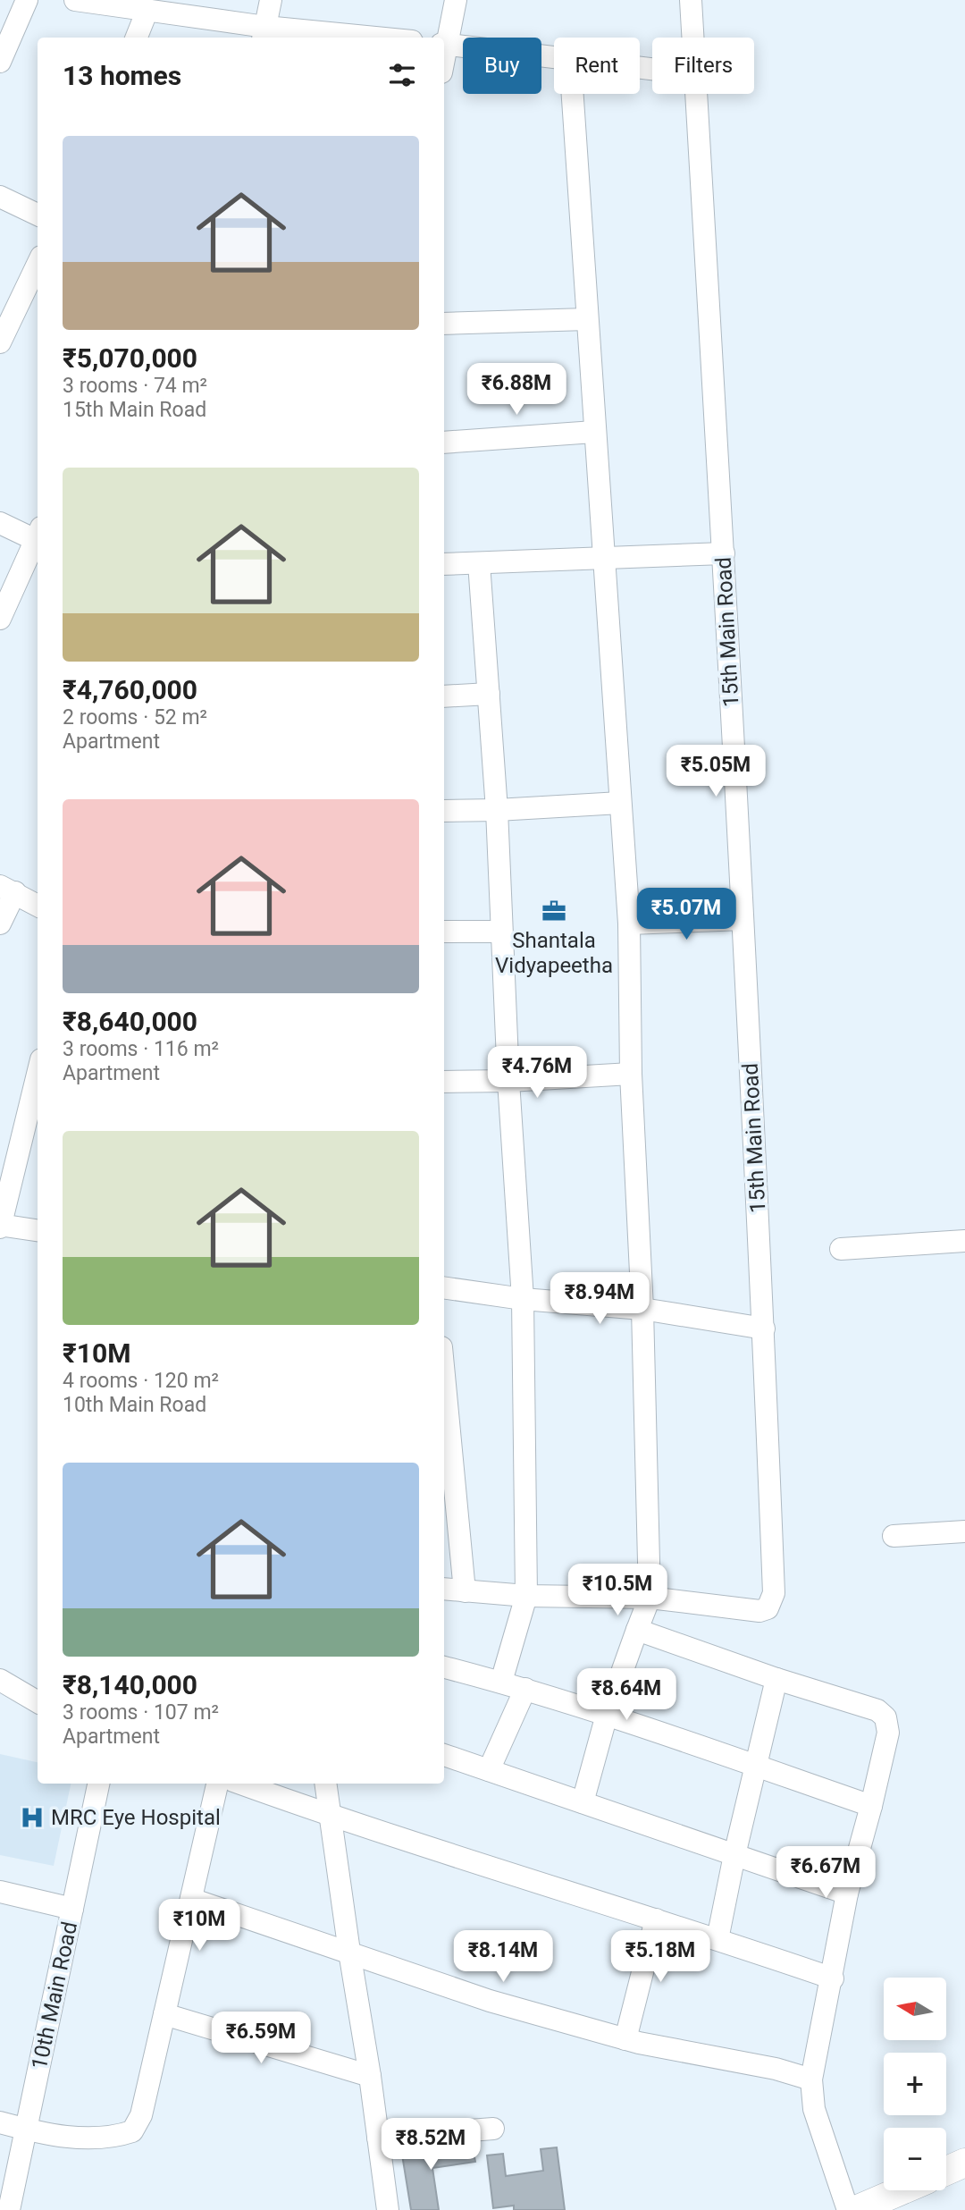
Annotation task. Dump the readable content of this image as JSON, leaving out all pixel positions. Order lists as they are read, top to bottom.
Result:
{
  "streets": {
    "street": ["15th Main Road", "10th Main Road"]
  },
  "places": {
    "office": ["Shantala Vidyapeetha"],
    "hospital": ["MRC Eye Hospital"]
  },
  "north": "left",
  "page": {
    "chip": ["Buy", "Rent", "Filters"],
    "heading": "13 homes",
    "list": [
      {
        "name": "₹5,070,000",
        "note": "3 rooms · 74 m² · 15th Main Road"
      },
      {
        "name": "₹4,760,000",
        "note": "2 rooms · 52 m² · Apartment"
      },
      {
        "name": "₹8,640,000",
        "note": "3 rooms · 116 m² · Apartment"
      },
      {
        "name": "₹10M",
        "note": "4 rooms · 120 m² · 10th Main Road"
      },
      {
        "name": "₹8,140,000",
        "note": "3 rooms · 107 m² · Apartment"
      }
    ],
    "price": [
      "₹6.88M",
      "₹5.05M",
      "₹5.07M",
      "₹4.76M",
      "₹8.94M",
      "₹10.5M",
      "₹8.64M",
      "₹6.67M",
      "₹10M",
      "₹8.14M",
      "₹5.18M",
      "₹6.59M",
      "₹8.52M"
    ],
    "map_buttons": ["+", "−"]
  }
}
